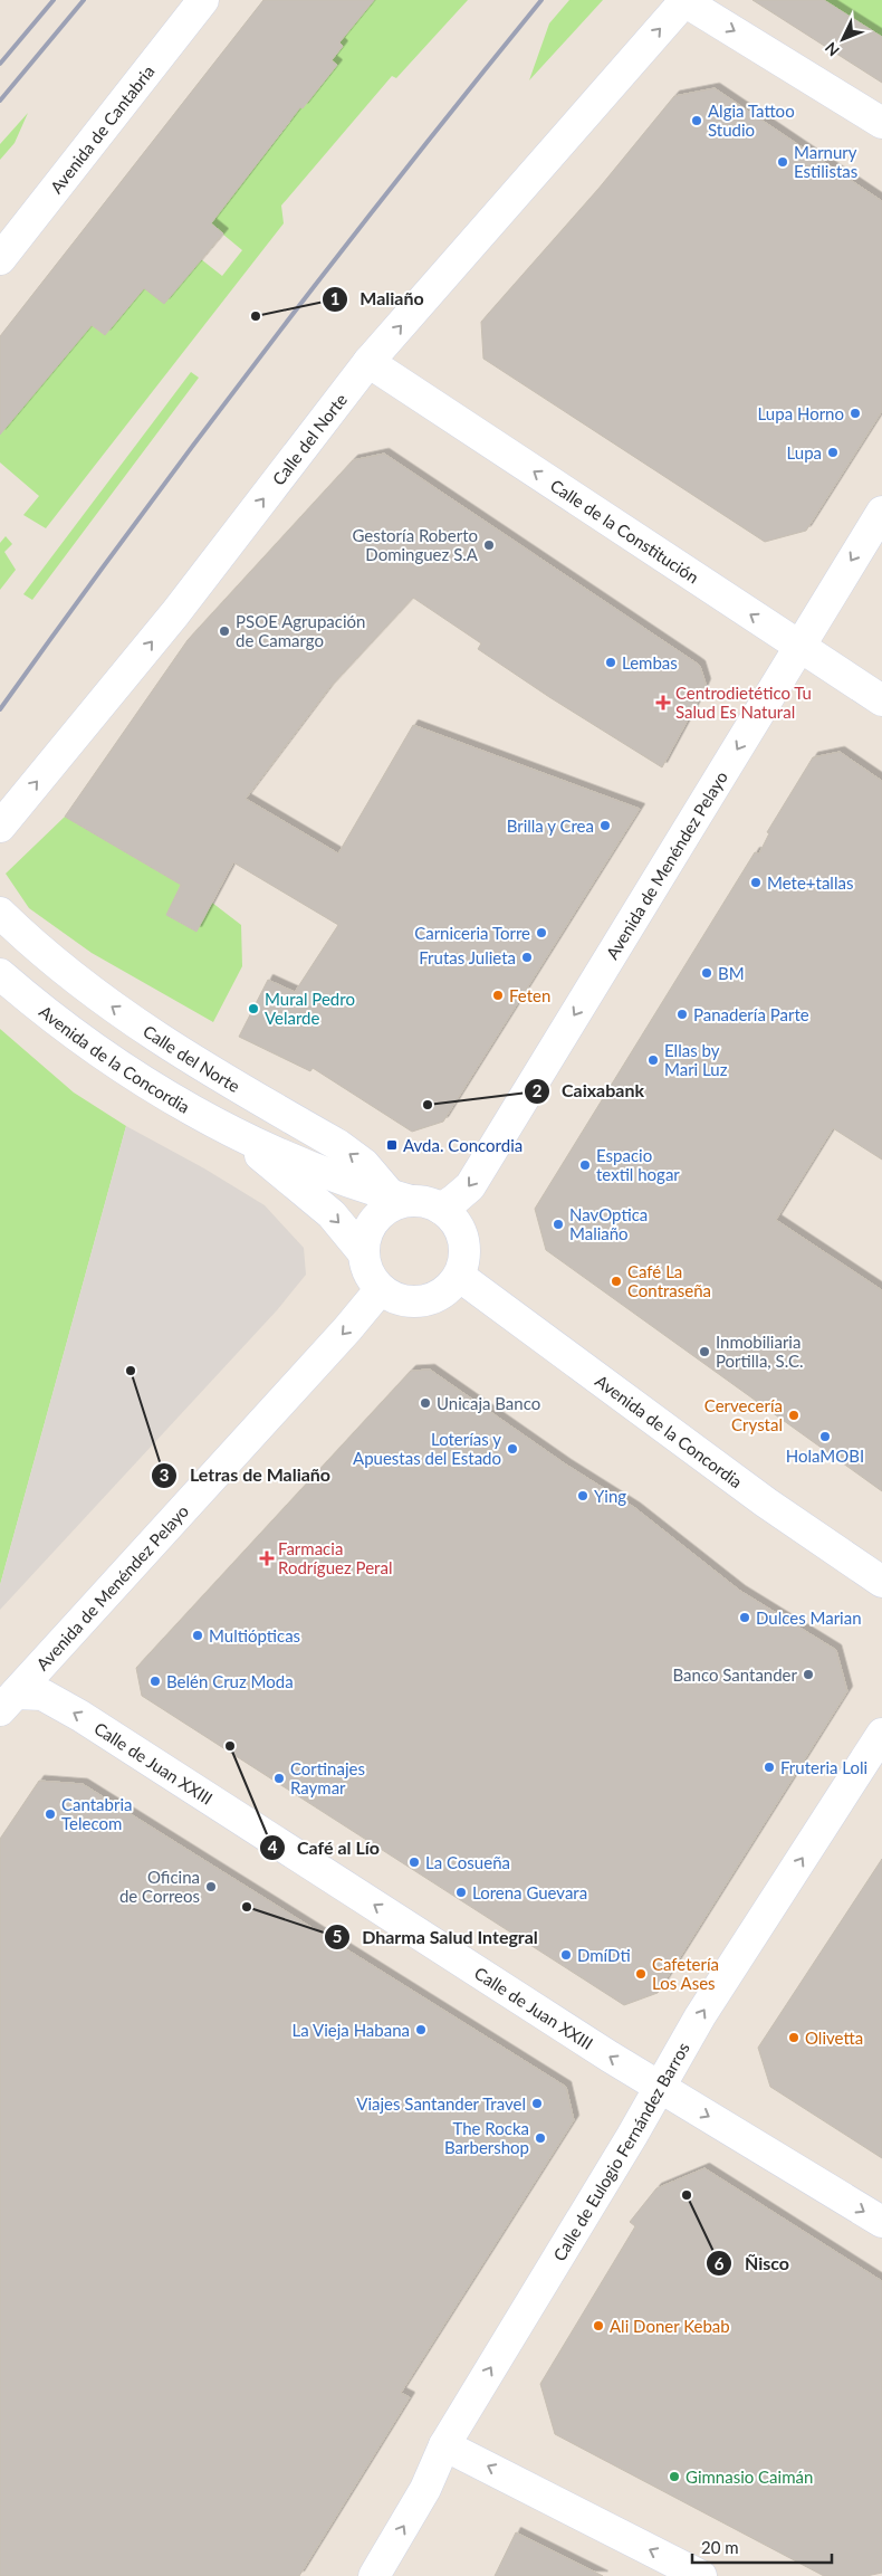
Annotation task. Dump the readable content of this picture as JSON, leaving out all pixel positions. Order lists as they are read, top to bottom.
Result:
{
  "streets": {
    "street": [
      "Avenida de Cantabria",
      "Calle del Norte",
      "Calle de la Constitución",
      "Avenida de Menéndez Pelayo",
      "Avenida de la Concordia",
      "Calle de Juan XXIII",
      "Calle de Eulogio Fernández Barros"
    ]
  },
  "crossings": [
    ["Calle del Norte", "Calle de la Constitución"],
    ["Calle del Norte", "Avenida de Menéndez Pelayo"],
    ["Calle del Norte", "Avenida de la Concordia"],
    ["Calle de la Constitución", "Avenida de Menéndez Pelayo"],
    ["Avenida de Menéndez Pelayo", "Avenida de la Concordia"],
    ["Avenida de Menéndez Pelayo", "Calle de Juan XXIII"],
    ["Calle de Juan XXIII", "Calle de Eulogio Fernández Barros"]
  ],
  "one_way": ["Calle de la Constitución", "Avenida de Menéndez Pelayo", "Calle de Eulogio Fernández Barros"],
  "places": {
    "other": [
      "Algia Tattoo Studio",
      "Marnury Estilistas",
      "Maliaño",
      "Lupa Horno",
      "Lupa",
      "Gestoría Roberto Dominguez S.A",
      "PSOE Agrupación de Camargo",
      "Lembas",
      "Brilla y Crea",
      "Mete+tallas",
      "Carniceria Torre",
      "Frutas Julieta",
      "BM",
      "Feten",
      "Mural Pedro Velarde",
      "Panadería Parte",
      "Ellas by Mari Luz",
      "Caixabank",
      "Espacio textil hogar",
      "NavOptica Maliaño",
      "Café La Contraseña",
      "Inmobiliaria Portilla, S.C.",
      "Letras de Maliaño",
      "Unicaja Banco",
      "Cervecería Crystal",
      "HolaMOBI",
      "Loterías y Apuestas del Estado",
      "Ying",
      "Dulces Marian",
      "Multiópticas",
      "Banco Santander",
      "Belén Cruz Moda",
      "Café al Lío",
      "Fruteria Loli",
      "Cortinajes Raymar",
      "Cantabria Telecom",
      "La Cosueña",
      "Oficina de Correos",
      "Lorena Guevara",
      "Dharma Salud Integral",
      "DmíDti",
      "Cafetería Los Ases",
      "La Vieja Habana",
      "Olivetta",
      "Viajes Santander Travel",
      "The Rocka Barbershop",
      "Ñisco",
      "Ali Doner Kebab",
      "Gimnasio Caimán"
    ],
    "health": ["Centrodietético Tu Salud Es Natural", "Farmacia Rodríguez Peral"],
    "transit": ["Avda. Concordia"]
  },
  "scale_bar": "20 m",
  "north": "bottom left"
}
